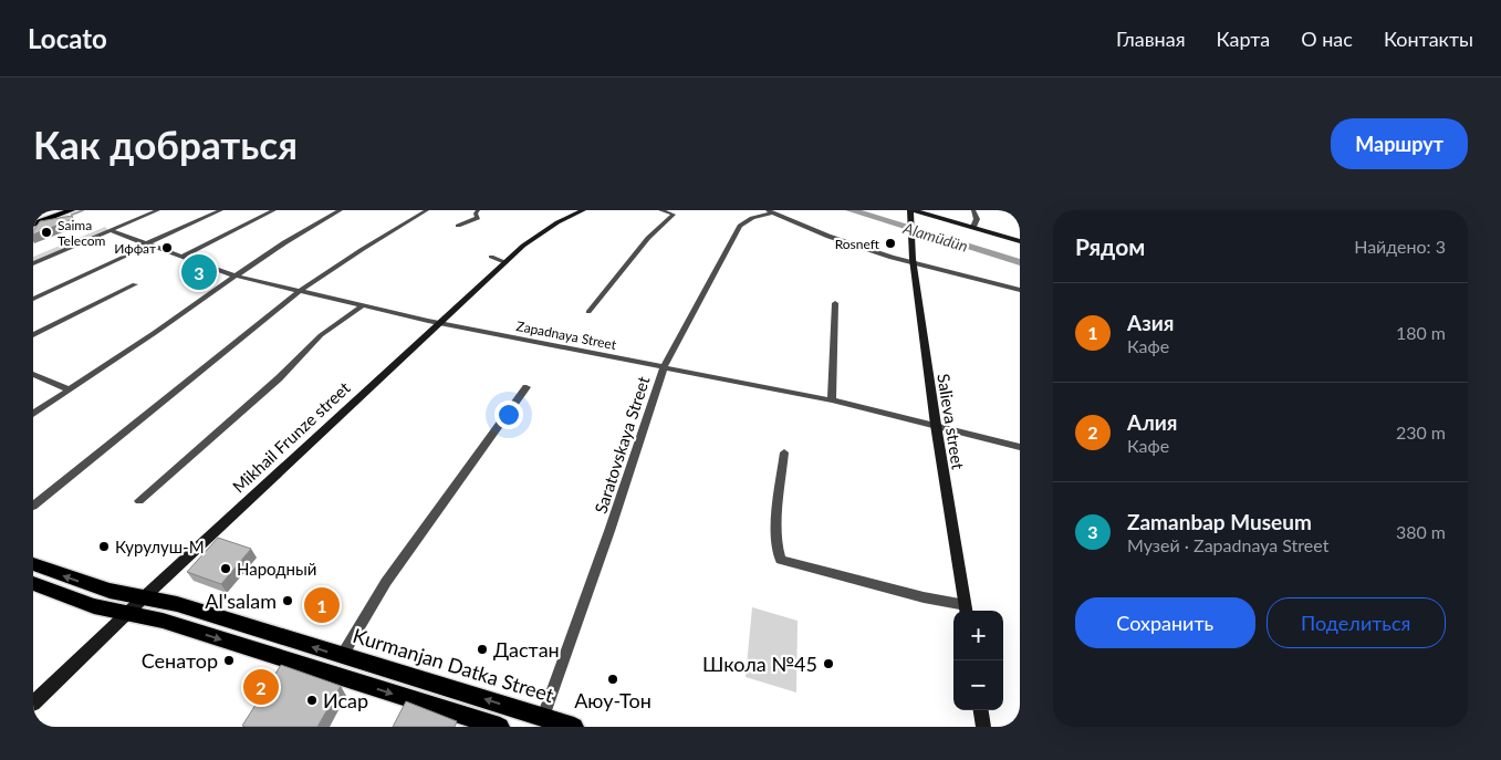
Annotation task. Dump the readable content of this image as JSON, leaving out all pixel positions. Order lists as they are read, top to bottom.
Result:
{
  "streets": {
    "main road": ["Salieva street", "Mikhail Frunze street", "Kurmanjan Datka Street"],
    "street": ["Zapadnaya Street", "Saratovskaya Street"]
  },
  "crossings": [
    ["Zapadnaya Street", "Salieva street"],
    ["Zapadnaya Street", "Mikhail Frunze street"],
    ["Zapadnaya Street", "Saratovskaya Street"],
    ["Mikhail Frunze street", "Kurmanjan Datka Street"],
    ["Saratovskaya Street", "Kurmanjan Datka Street"]
  ],
  "water": ["Alamüdün"],
  "places": [
    "Saima Telecom",
    "Rosneft",
    "Иффат",
    "Курулуш-М",
    "Народный",
    "Al'salam",
    "Дастан",
    "Сенатор",
    "Школа №45",
    "Аюу-Тон",
    "Исар"
  ],
  "page": {
    "header": "Locato",
    "nav": [
      "Главная",
      "Карта",
      "О нас",
      "Контакты"
    ],
    "buttons": [
      "Маршрут",
      ["Сохранить", "Поделиться"]
    ],
    "title": "Как добраться",
    "heading": ["Рядом", "Найдено: 3"],
    "pins": ["3", "1", "2"],
    "list": [
      {
        "mark": "1",
        "name": "Азия",
        "note": "Кафе",
        "value": "180 m"
      },
      {
        "mark": "2",
        "name": "Алия",
        "note": "Кафе",
        "value": "230 m"
      },
      {
        "mark": "3",
        "name": "Zamanbap Museum",
        "note": "Музей · Zapadnaya Street",
        "value": "380 m"
      }
    ],
    "map_buttons": ["+", "−"]
  }
}
